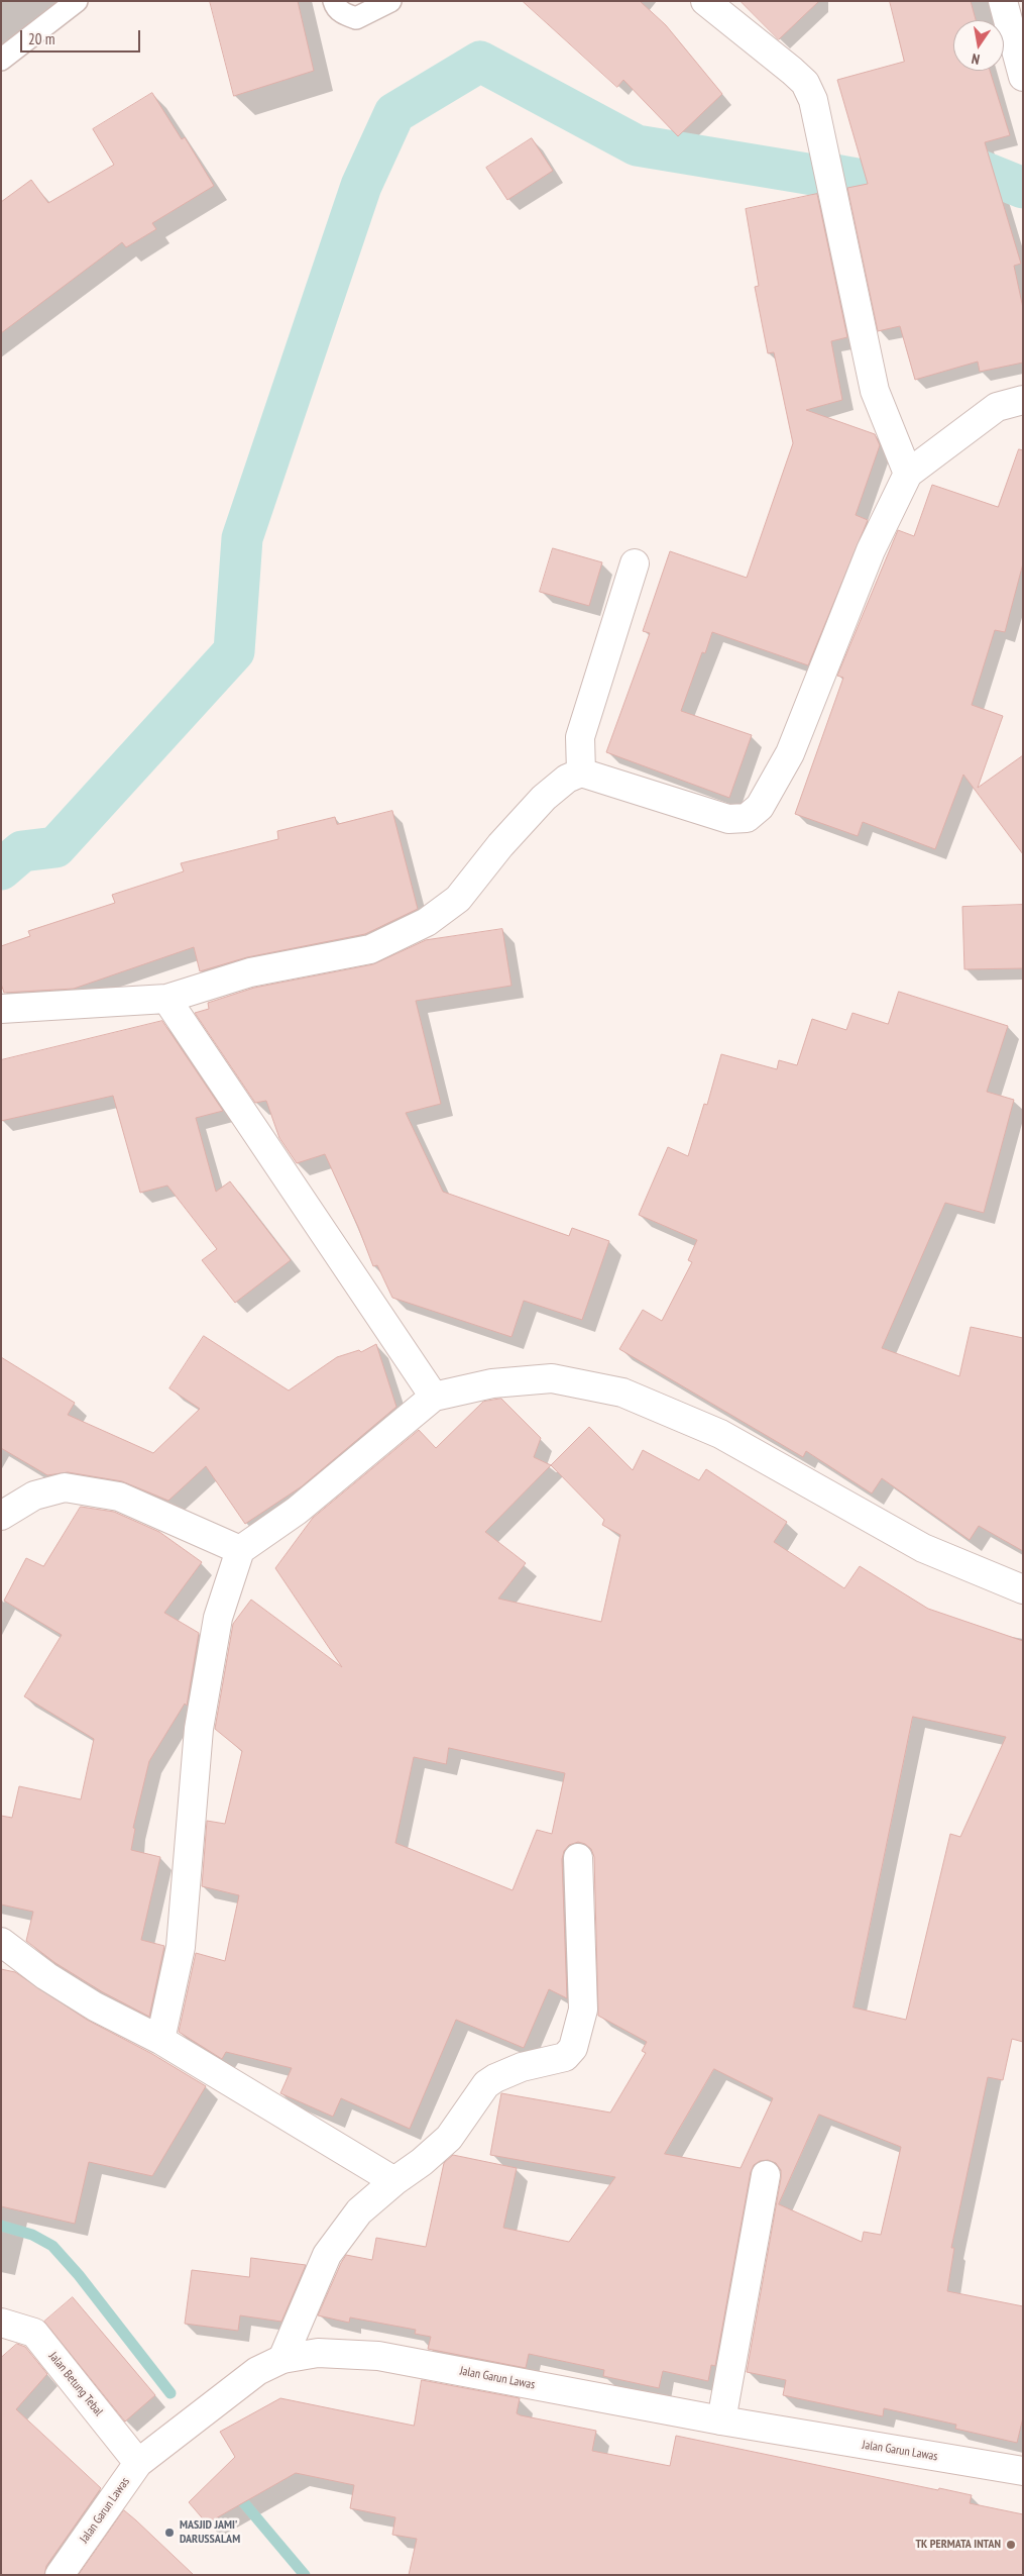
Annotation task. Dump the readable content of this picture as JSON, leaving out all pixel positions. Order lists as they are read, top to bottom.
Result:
{
  "streets": {
    "street": ["Jalan Garun Lawas", "Jalan Betung Tebal"]
  },
  "crossings": [
    ["Jalan Garun Lawas", "Jalan Betung Tebal"]
  ],
  "places": ["MASJID JAMI' DARUSSALAM", "TK PERMATA INTAN"],
  "scale_bar": "20 m",
  "north": "bottom"
}
